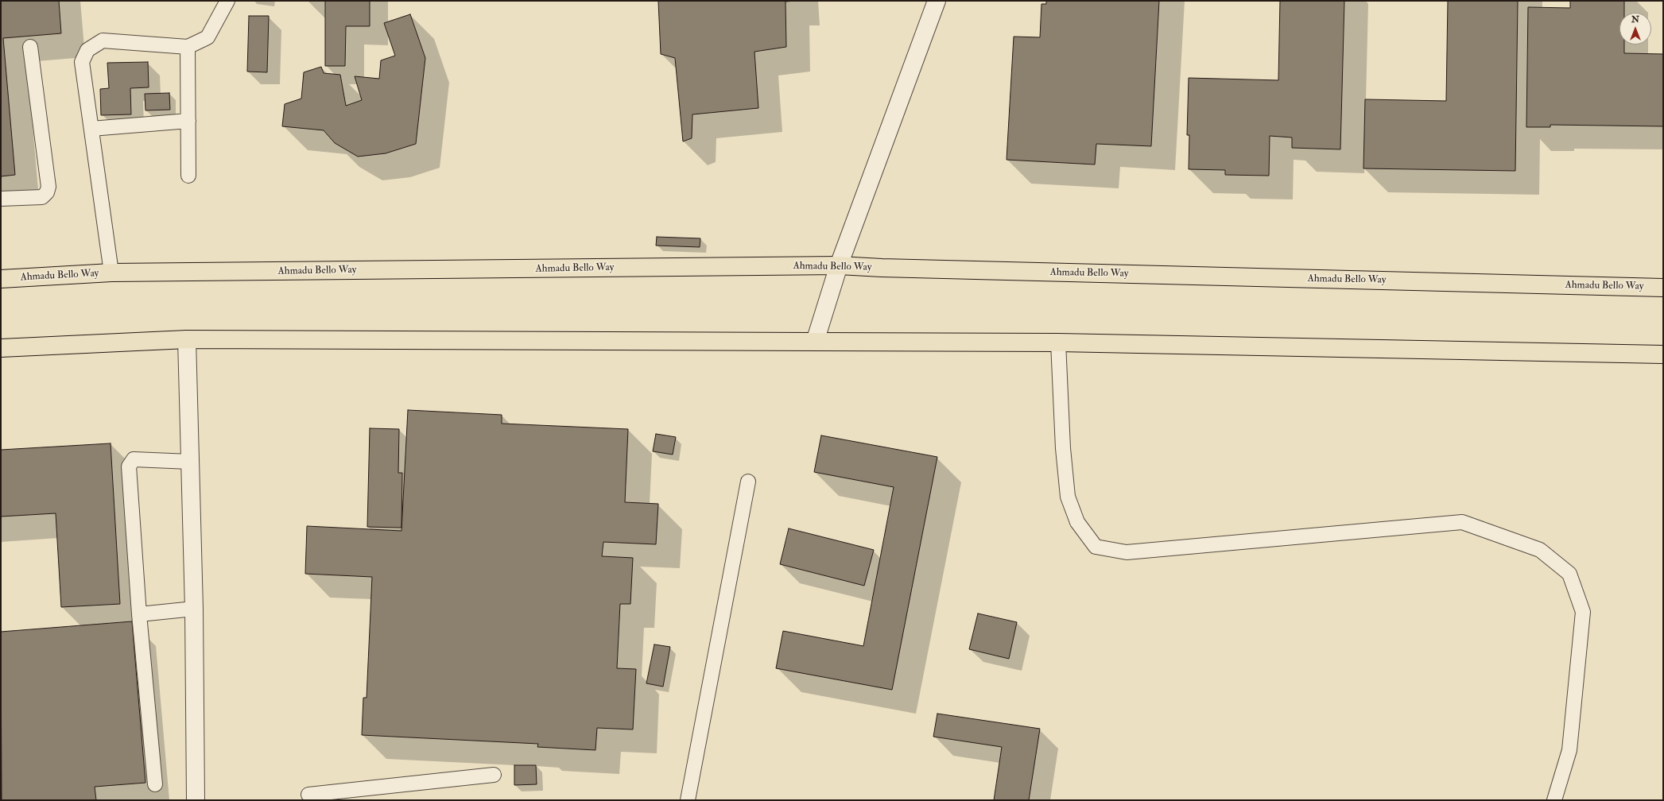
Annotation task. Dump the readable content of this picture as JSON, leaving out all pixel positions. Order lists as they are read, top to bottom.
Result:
{
  "streets": {
    "main road": ["Ahmadu Bello Way"]
  },
  "north": "top"
}
